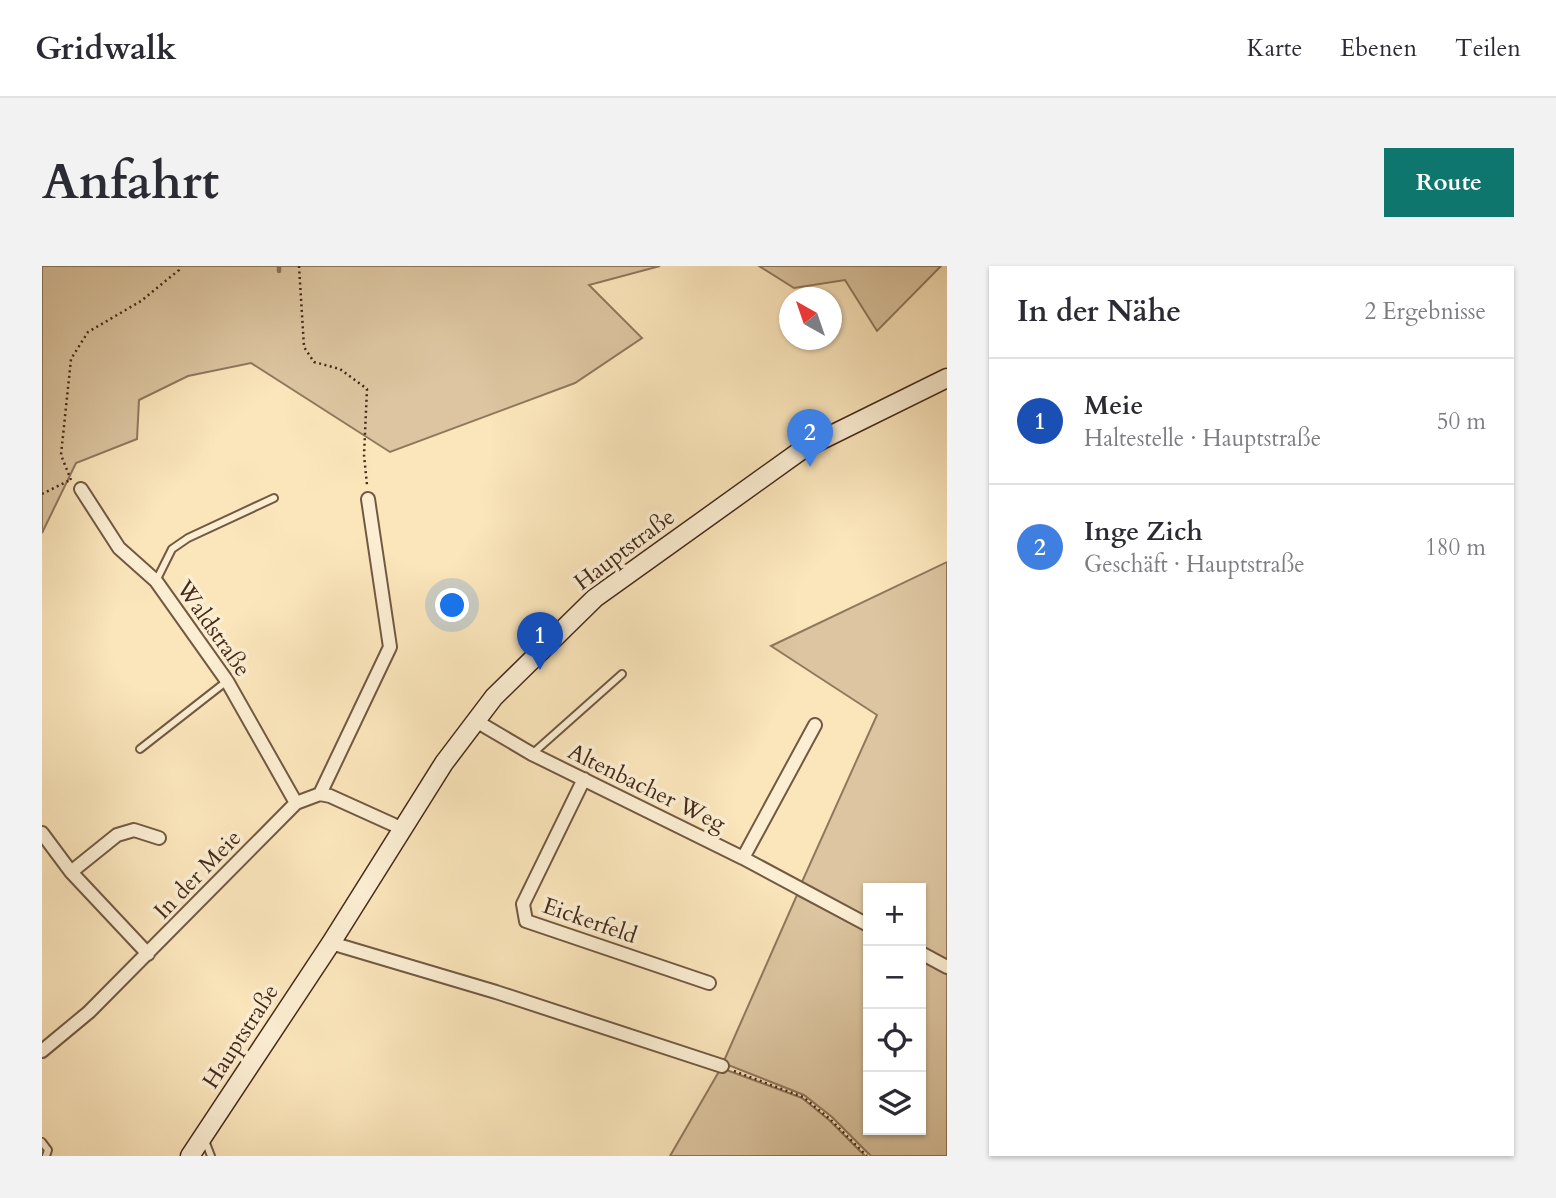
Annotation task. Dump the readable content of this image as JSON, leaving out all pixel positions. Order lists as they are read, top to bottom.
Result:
{
  "streets": {
    "main road": ["Hauptstraße"],
    "street": [
      "Waldstraße",
      "Altenbacher Weg",
      "In der Meie",
      "Eickerfeld"
    ]
  },
  "crossings": [
    ["Hauptstraße", "Altenbacher Weg"],
    ["Waldstraße", "In der Meie"],
    ["Altenbacher Weg", "Eickerfeld"]
  ],
  "north": "top left",
  "page": {
    "header": "Gridwalk",
    "nav": ["Karte", "Ebenen", "Teilen"],
    "buttons": "Route",
    "title": "Anfahrt",
    "heading": ["In der Nähe", "2 Ergebnisse"],
    "list": [
      {
        "mark": "1",
        "name": "Meie",
        "note": "Haltestelle · Hauptstraße",
        "value": "50 m"
      },
      {
        "mark": "2",
        "name": "Inge Zich",
        "note": "Geschäft · Hauptstraße",
        "value": "180 m"
      }
    ],
    "pins": ["2", "1"],
    "map_buttons": ["+", "−"]
  }
}
